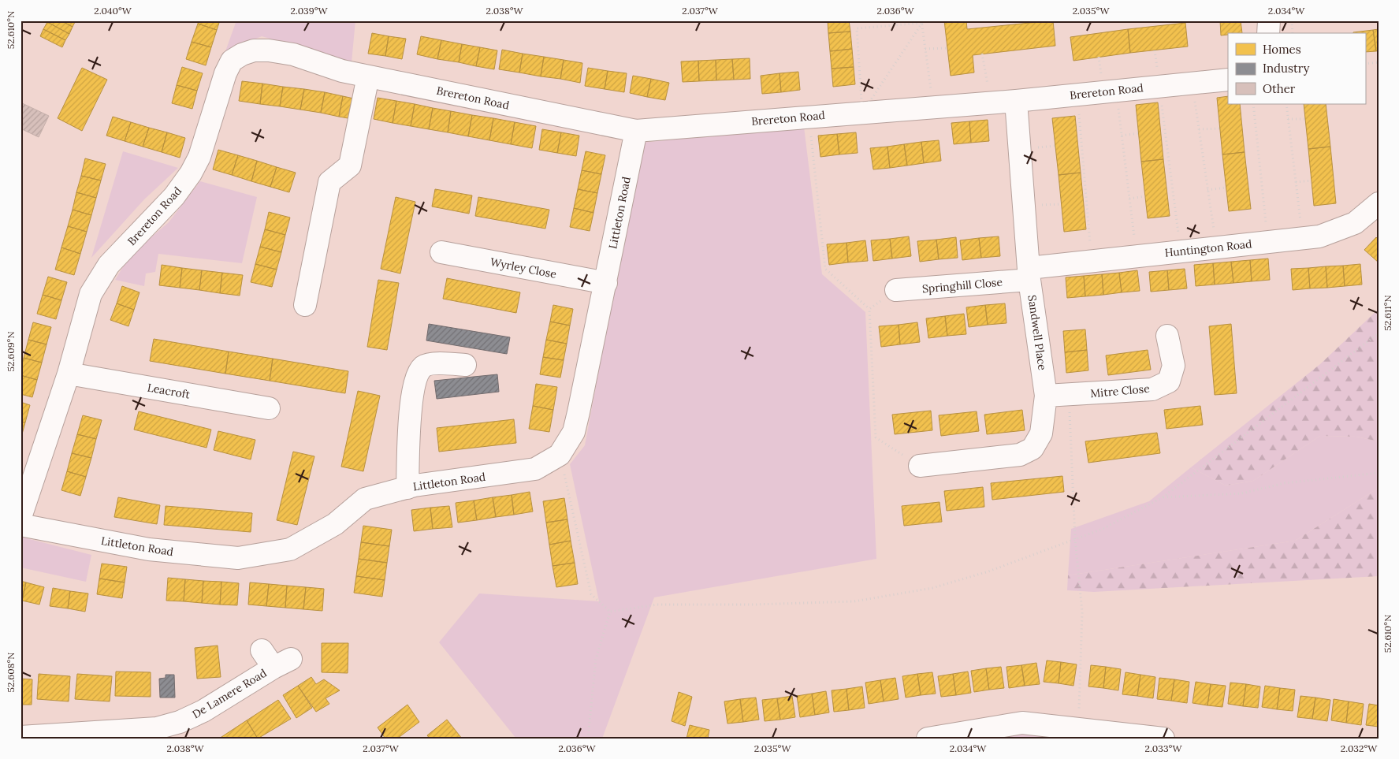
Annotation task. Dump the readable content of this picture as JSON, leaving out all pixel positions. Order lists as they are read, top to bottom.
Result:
{
  "streets": {
    "street": [
      "Brereton Road",
      "Littleton Road",
      "Huntington Road",
      "Wyrley Close",
      "Springhill Close",
      "Sandwell Place",
      "Leacroft",
      "Mitre Close",
      "De Lamere Road"
    ]
  },
  "crossings": [
    ["Brereton Road", "Littleton Road"],
    ["Brereton Road", "Sandwell Place"],
    ["Brereton Road", "Leacroft"],
    ["Littleton Road", "Wyrley Close"],
    ["Huntington Road", "Springhill Close"],
    ["Huntington Road", "Sandwell Place"],
    ["Springhill Close", "Sandwell Place"],
    ["Sandwell Place", "Mitre Close"]
  ],
  "legend": ["Homes", "Industry", "Other"],
  "coordinates": [
    "2.040°W",
    "2.039°W",
    "2.038°W",
    "2.037°W",
    "2.036°W",
    "2.035°W",
    "2.034°W",
    "52.610°N",
    "52.611°N",
    "52.609°N",
    "52.608°N",
    "2.033°W",
    "2.032°W"
  ]
}
